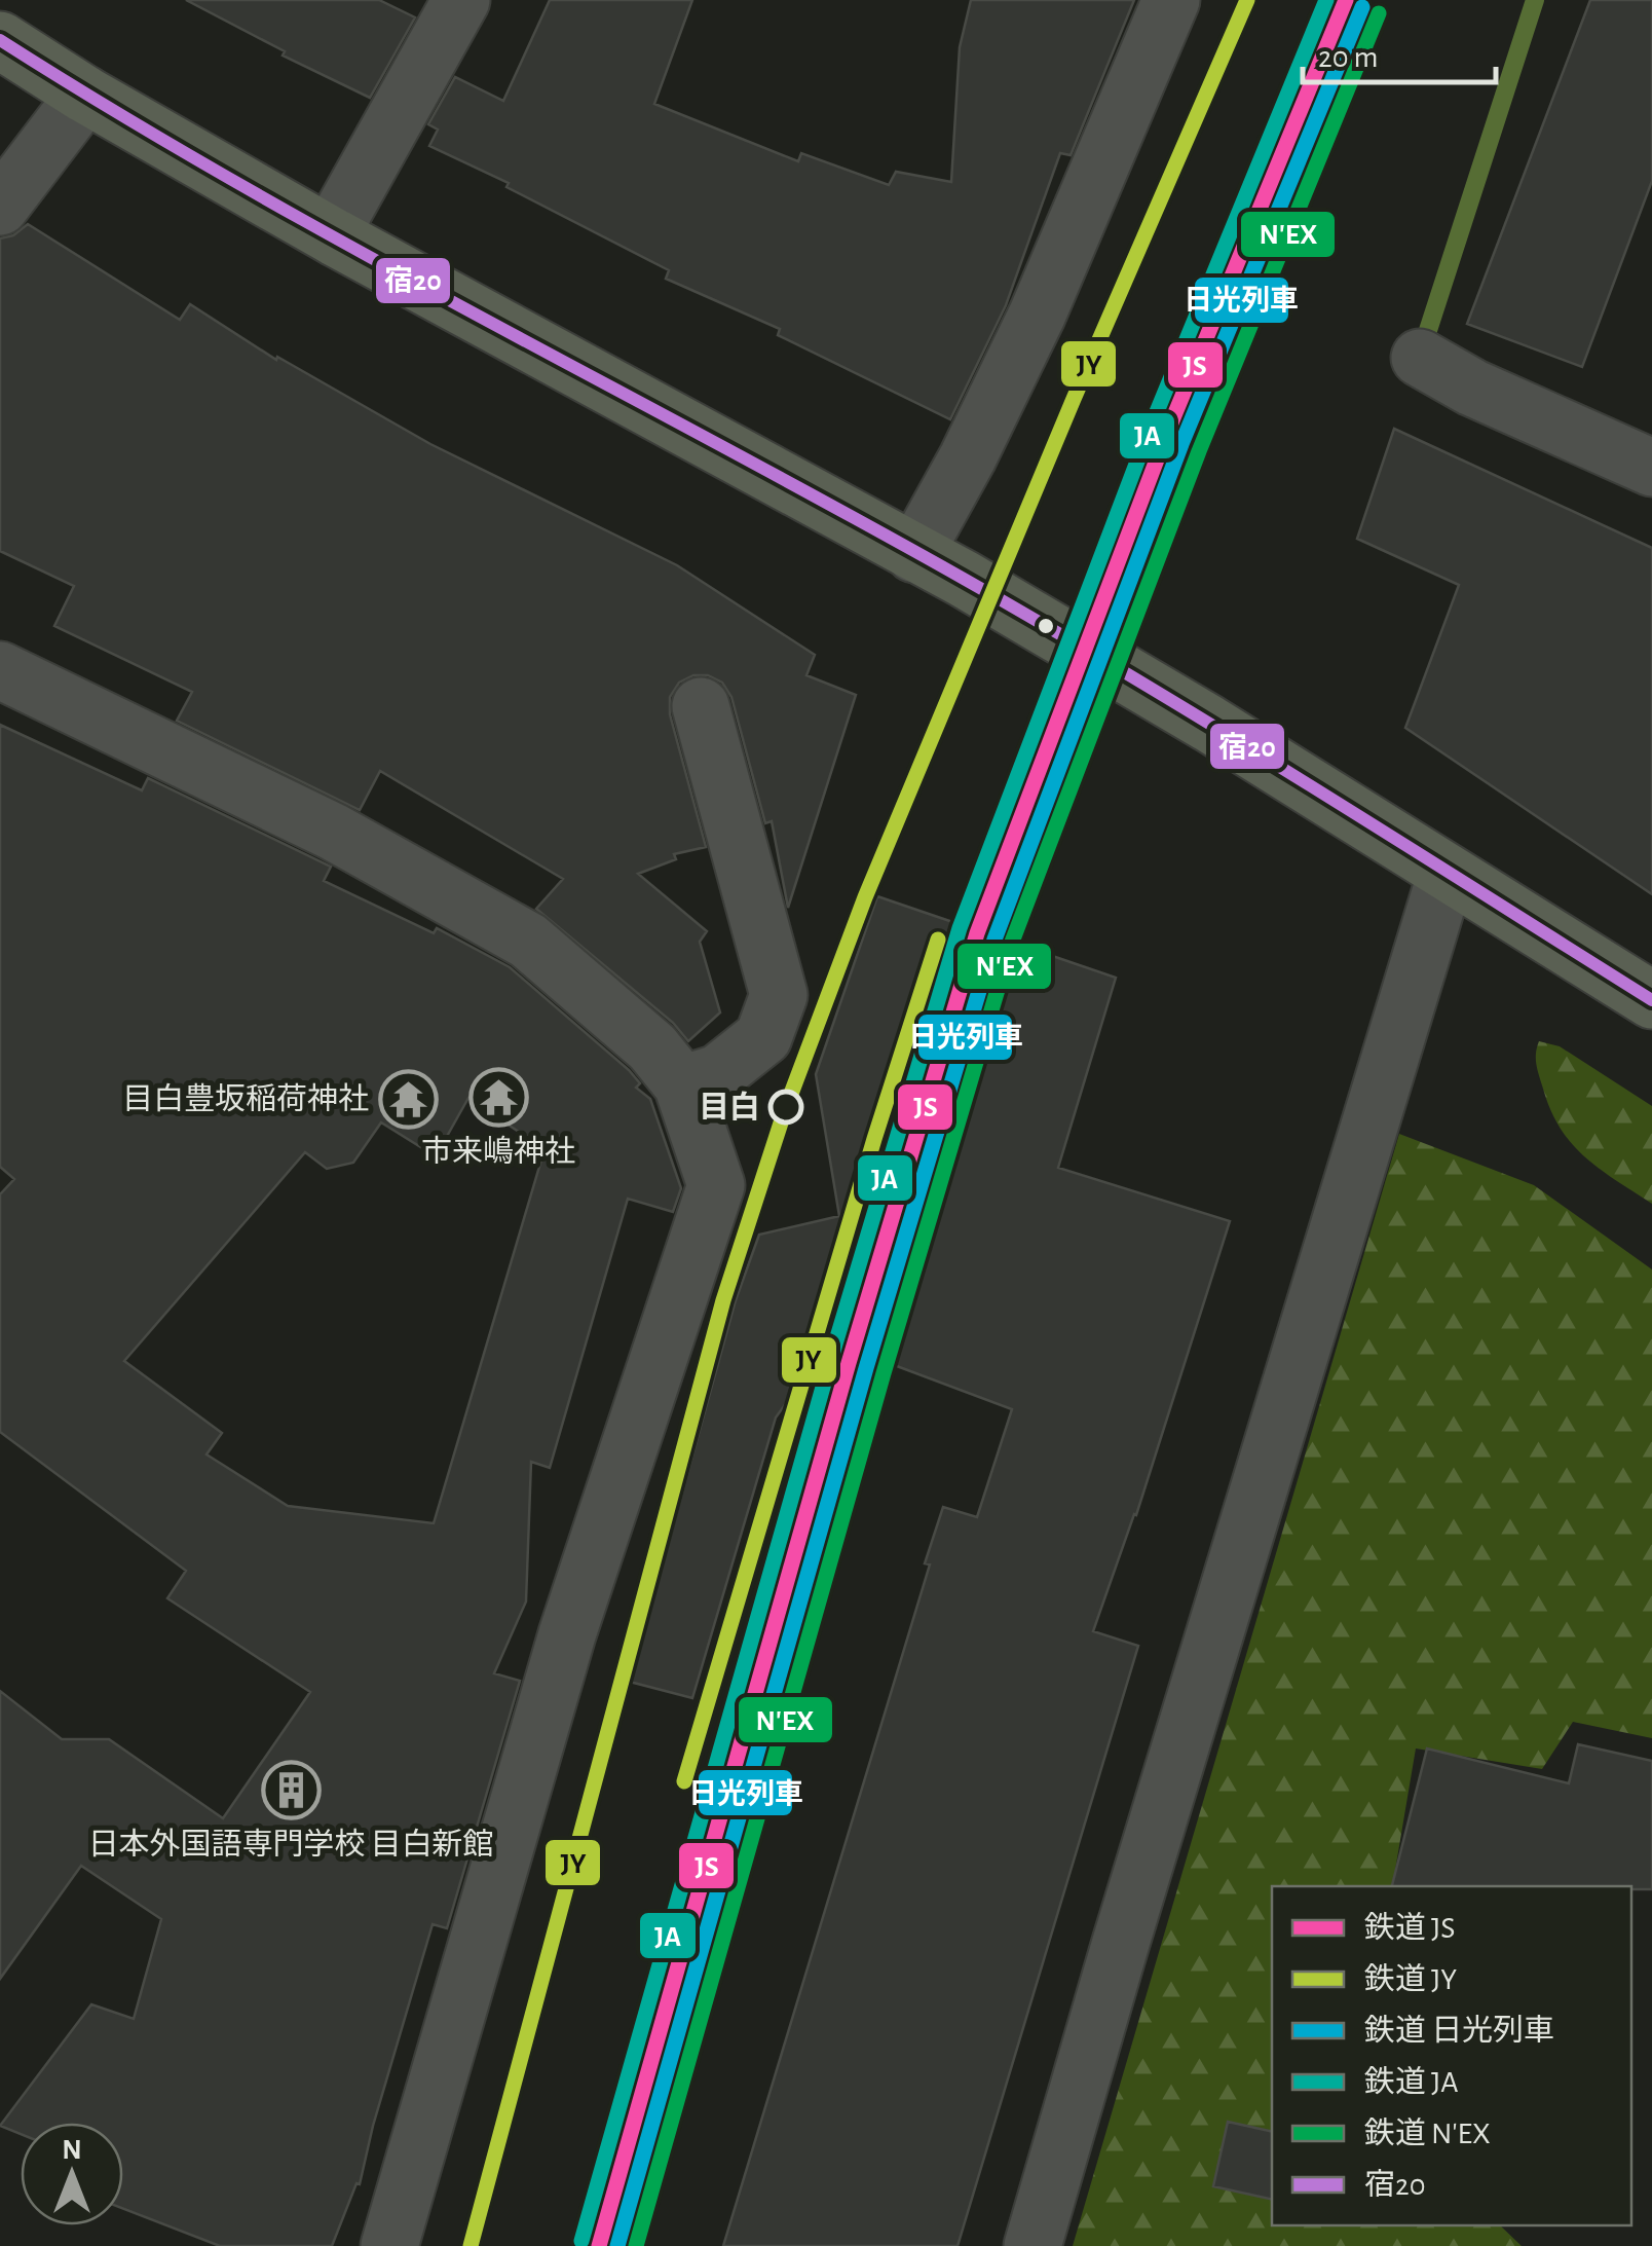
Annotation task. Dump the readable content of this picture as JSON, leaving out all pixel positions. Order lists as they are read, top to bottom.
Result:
{
  "places": {
    "temple": ["市来嶋神社", "目白豊坂稲荷神社"],
    "other": ["目白"],
    "building": ["日本外国語専門学校 目白新館"]
  },
  "lines": [
    "rail line JS",
    "rail line JY",
    "rail line JA",
    "rail line 日光列車",
    "rail line N'EX",
    "transit line 宿20"
  ],
  "legend": [
    "鉄道 JS",
    "鉄道 JY",
    "鉄道 日光列車",
    "鉄道 JA",
    "鉄道 N'EX",
    "宿20"
  ],
  "scale_bar": "20 m",
  "north": "top"
}
